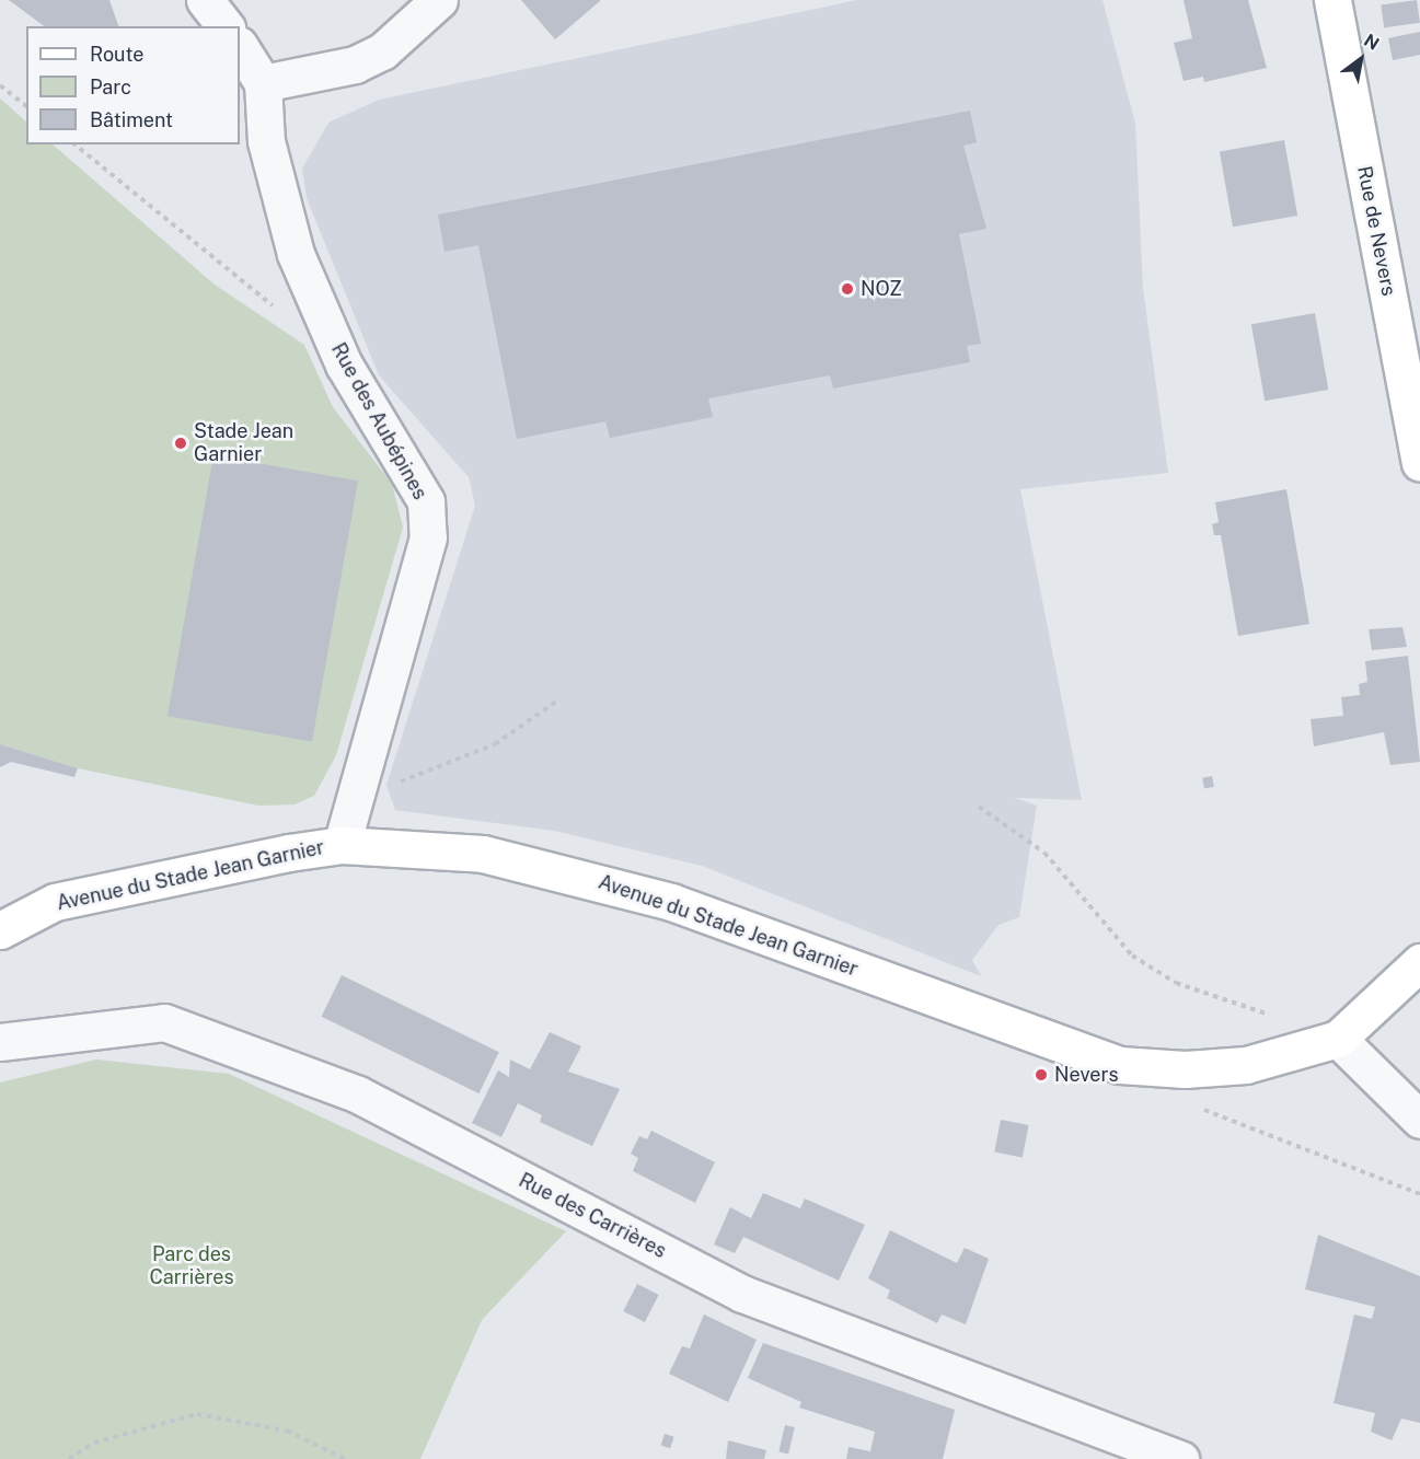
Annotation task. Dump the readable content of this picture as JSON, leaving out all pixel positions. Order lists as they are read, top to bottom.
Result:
{
  "streets": {
    "main road": ["Rue de Nevers", "Avenue du Stade Jean Garnier"],
    "street": ["Rue des Aubépines", "Rue des Carrières"]
  },
  "crossings": [
    ["Rue des Aubépines", "Avenue du Stade Jean Garnier"]
  ],
  "parks": ["Parc des Carrières"],
  "places": ["NOZ", "Stade Jean Garnier", "Nevers"],
  "legend": ["Route", "Parc", "Bâtiment"],
  "north": "top right"
}
